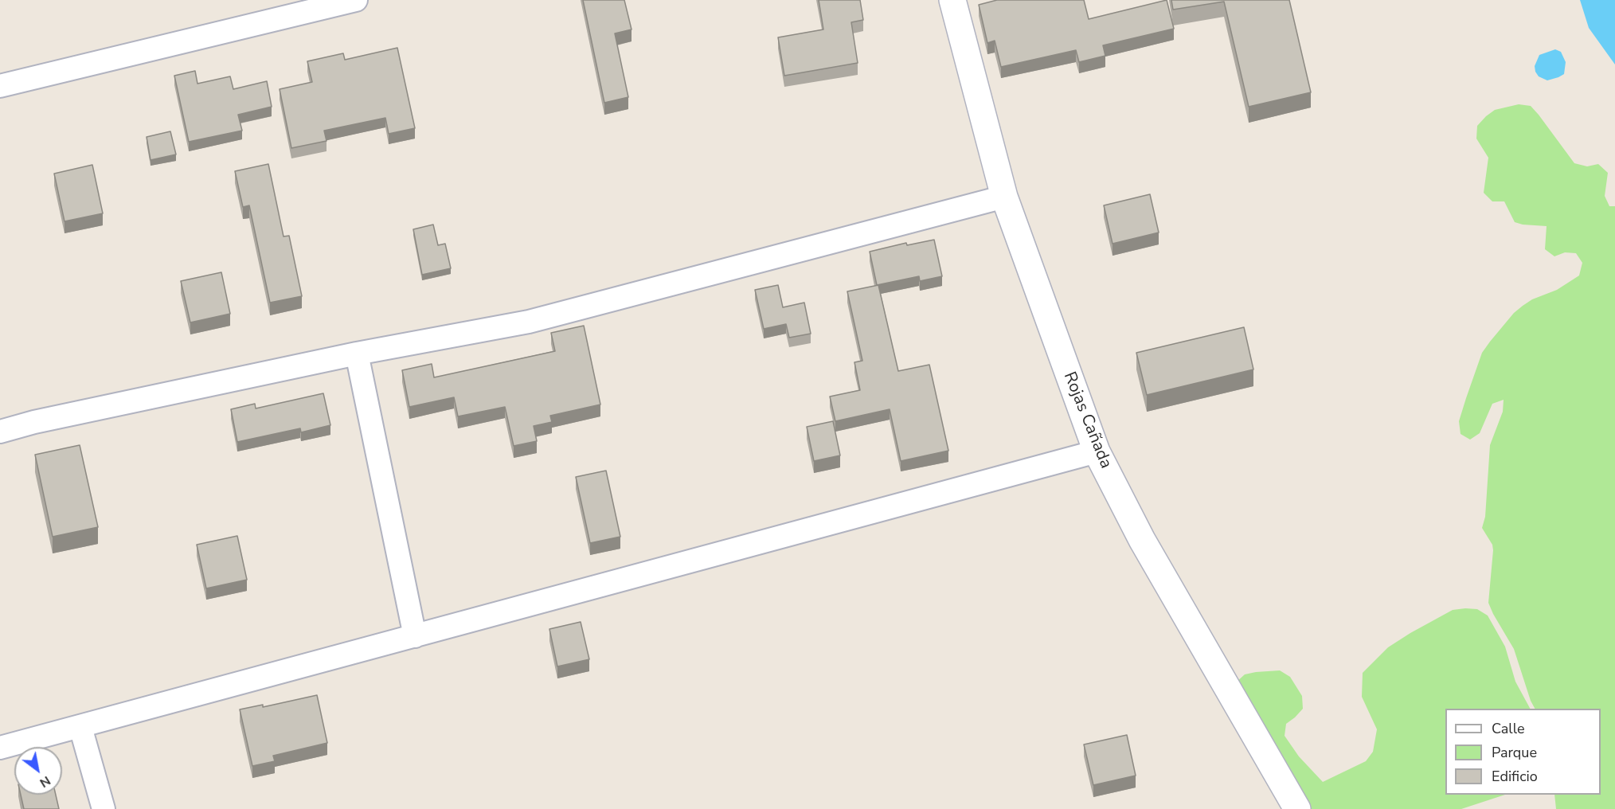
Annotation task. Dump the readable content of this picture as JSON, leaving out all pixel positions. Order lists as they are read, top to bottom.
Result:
{
  "streets": {
    "main road": ["Rojas Cañada"]
  },
  "legend": ["Calle", "Parque", "Edificio"],
  "north": "bottom right"
}
